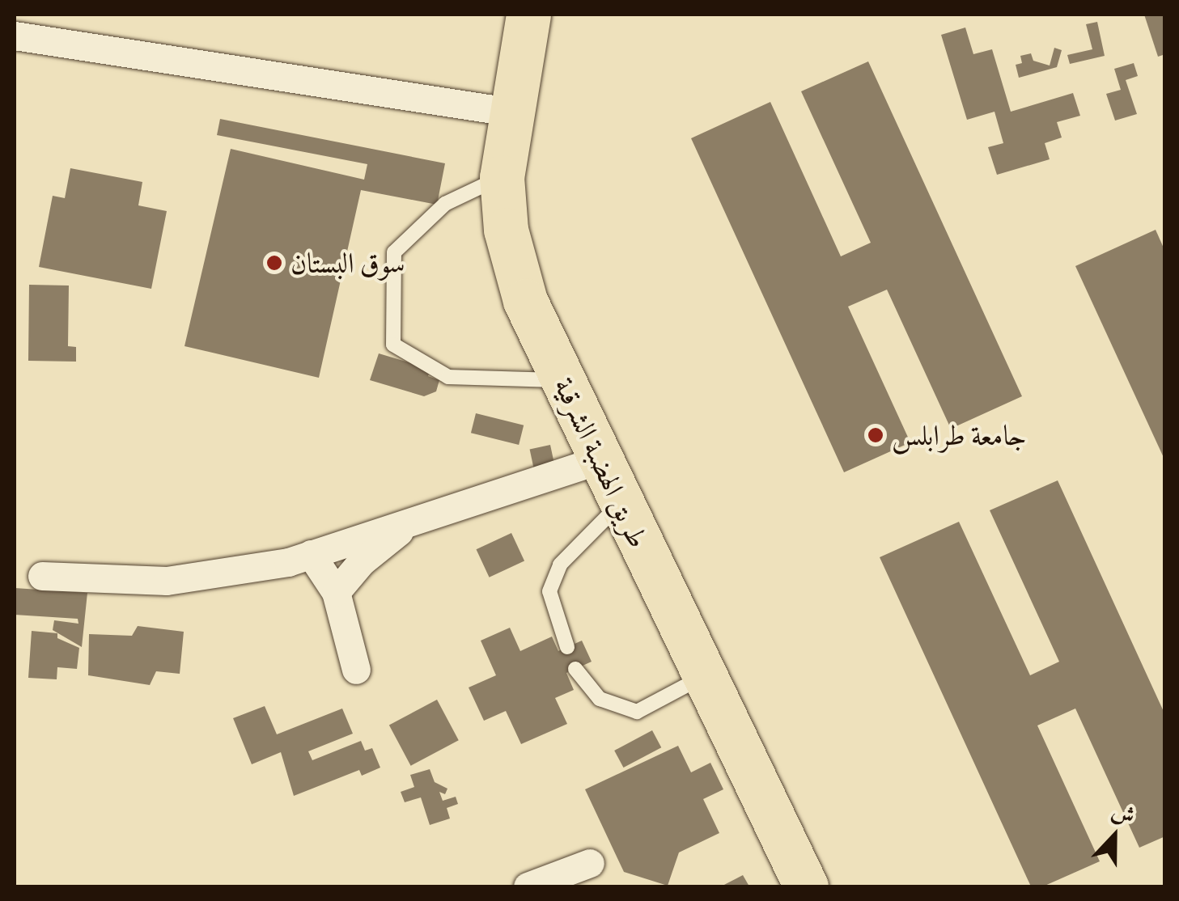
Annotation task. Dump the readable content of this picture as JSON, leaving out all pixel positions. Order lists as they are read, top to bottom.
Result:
{
  "streets": {
    "main road": ["طريق الهضبة الشرقية"]
  },
  "places": ["سوق البستان", "جامعة طرابلس"],
  "north": "top"
}
